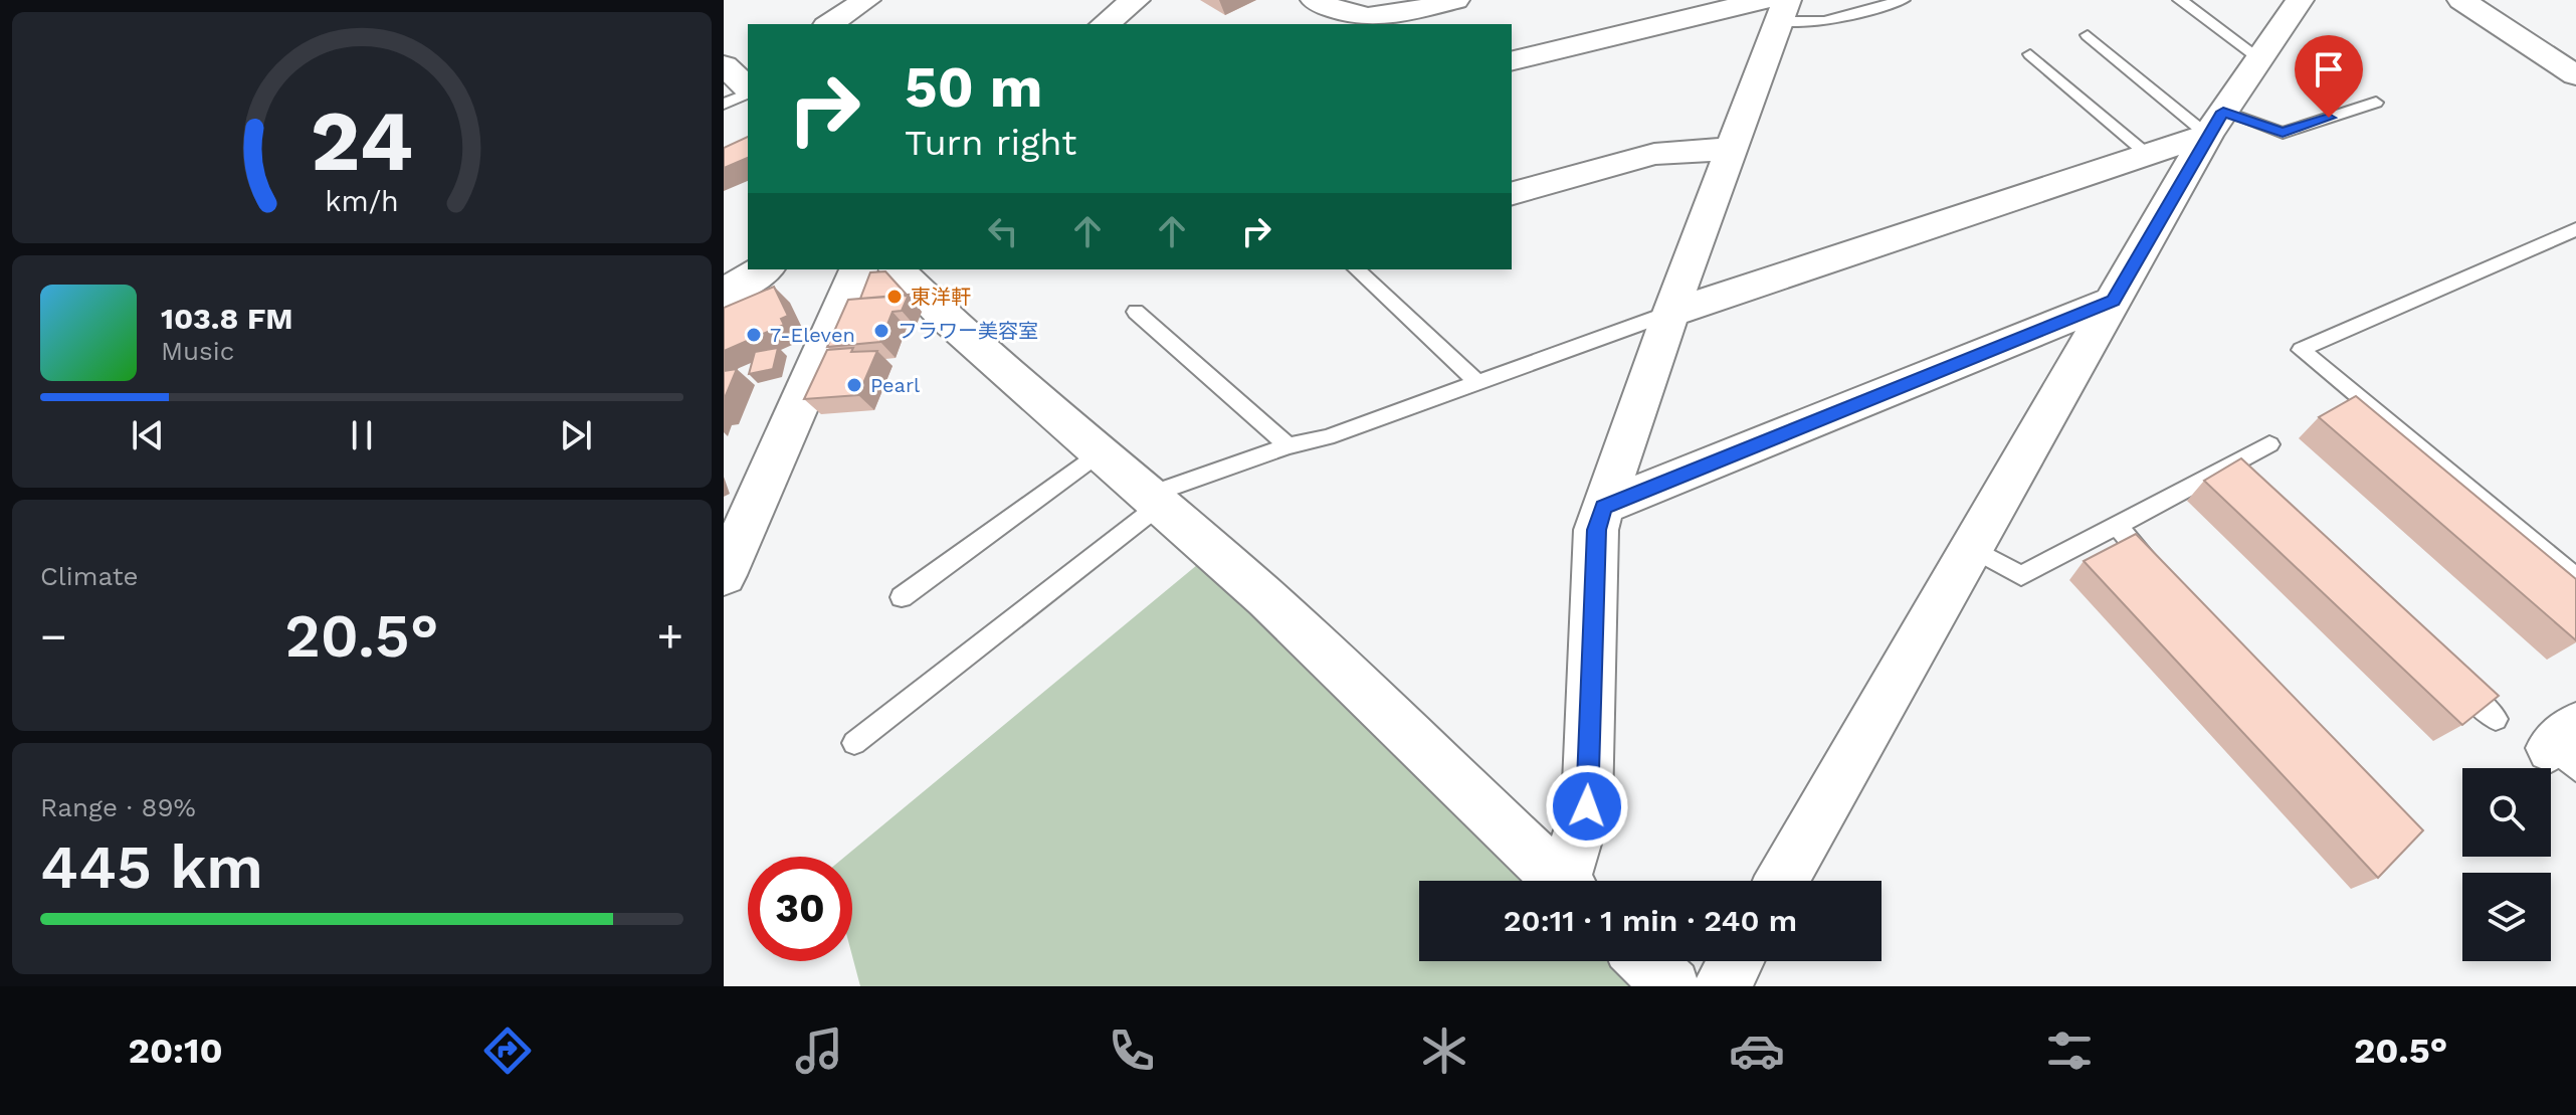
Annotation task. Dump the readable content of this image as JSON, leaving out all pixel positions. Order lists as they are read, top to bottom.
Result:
{
  "places": [
    "東洋軒",
    "フラワー美容室",
    "7-Eleven",
    "Pearl"
  ],
  "page": {
    "turn": ["50 m", "Turn right"],
    "song": ["103.8 FM", "Music"],
    "tile": [
      "Climate",
      ["Range · 89%", "445 km"]
    ],
    "heat": ["−", "20.5°", "+"],
    "limit": "30",
    "trip": "20:11 · 1 min · 240 m",
    "tabs": ["20:10", "20.5°"],
    "gauge": ["24", "km/h"]
  }
}
